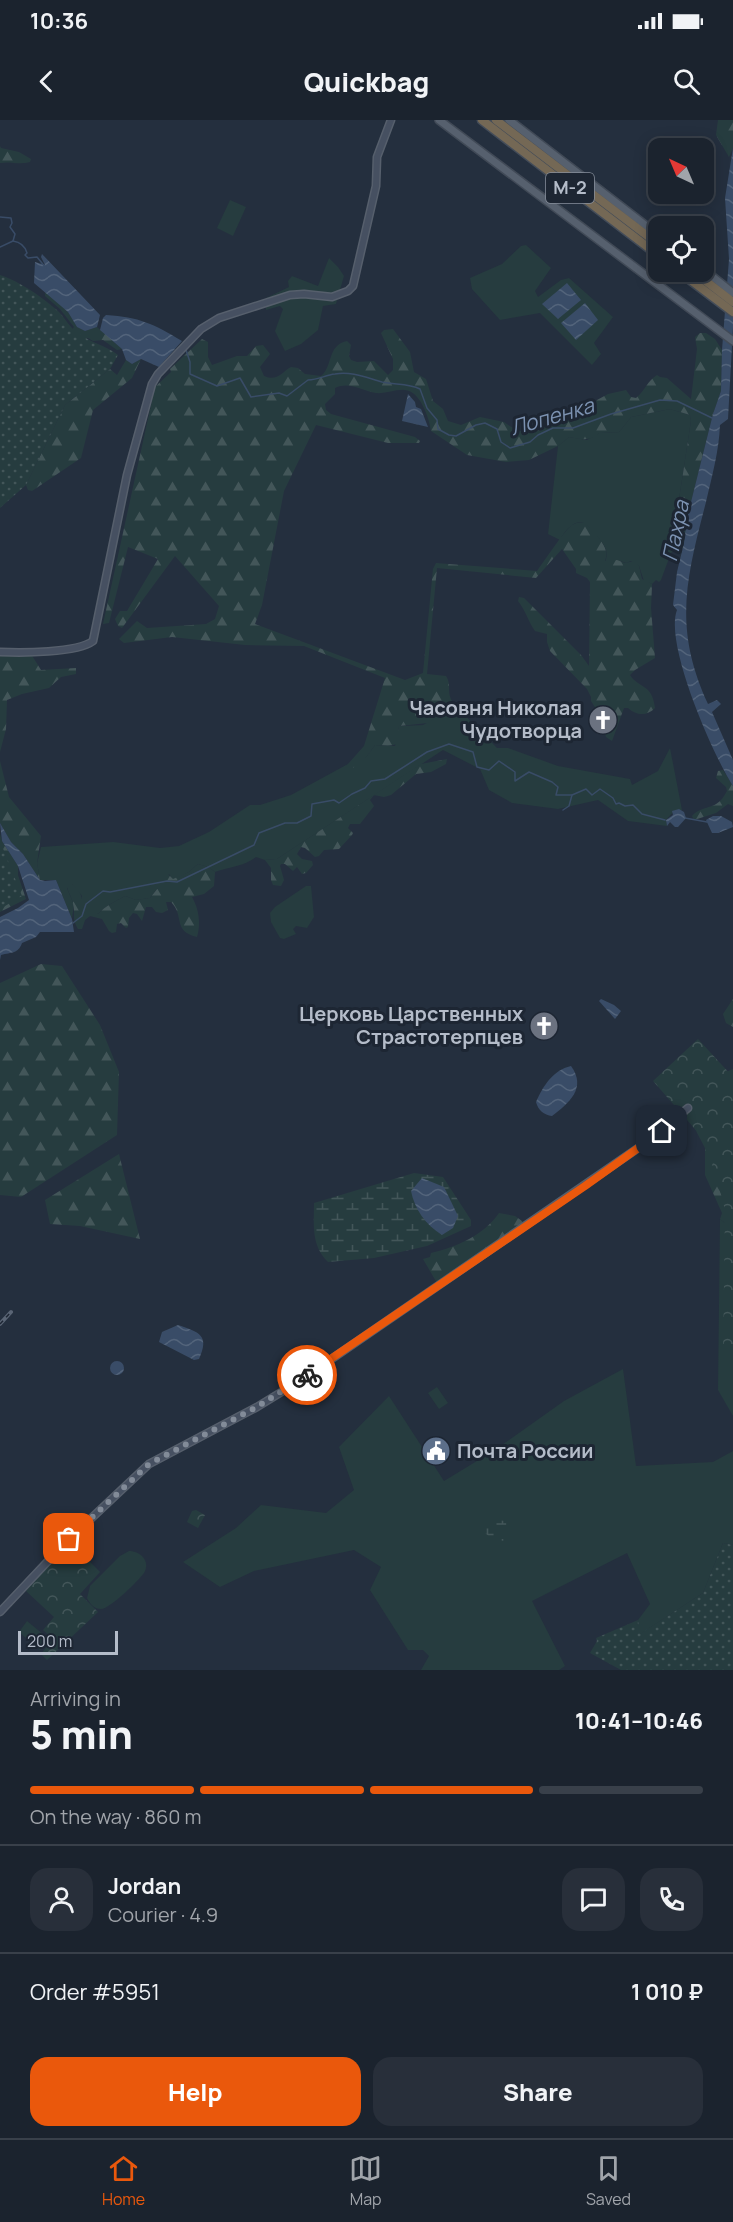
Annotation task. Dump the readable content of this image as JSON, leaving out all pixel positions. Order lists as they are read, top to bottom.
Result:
{
  "streets": {
    "highway": ["М-2"]
  },
  "water": ["Лопенка", "Пахра"],
  "places": {
    "church": ["Часовня Николая Чудотворца", "Церковь Царственных Страстотерпцев"],
    "public building": ["Почта России"]
  },
  "scale_bar": "200 m",
  "north": "top left",
  "page": {
    "status": "10:36",
    "header": "Quickbag",
    "scale": "200 m",
    "heading": ["5 min", "Arriving in", "10:41–10:46"],
    "panel": [
      "Jordan",
      "Courier · 4.9",
      "Order #5951",
      "1 010 ₽"
    ],
    "bar": "On the way · 860 m",
    "buttons": ["Help", "Share"],
    "tabs": ["Home", "Map", "Saved"]
  }
}
